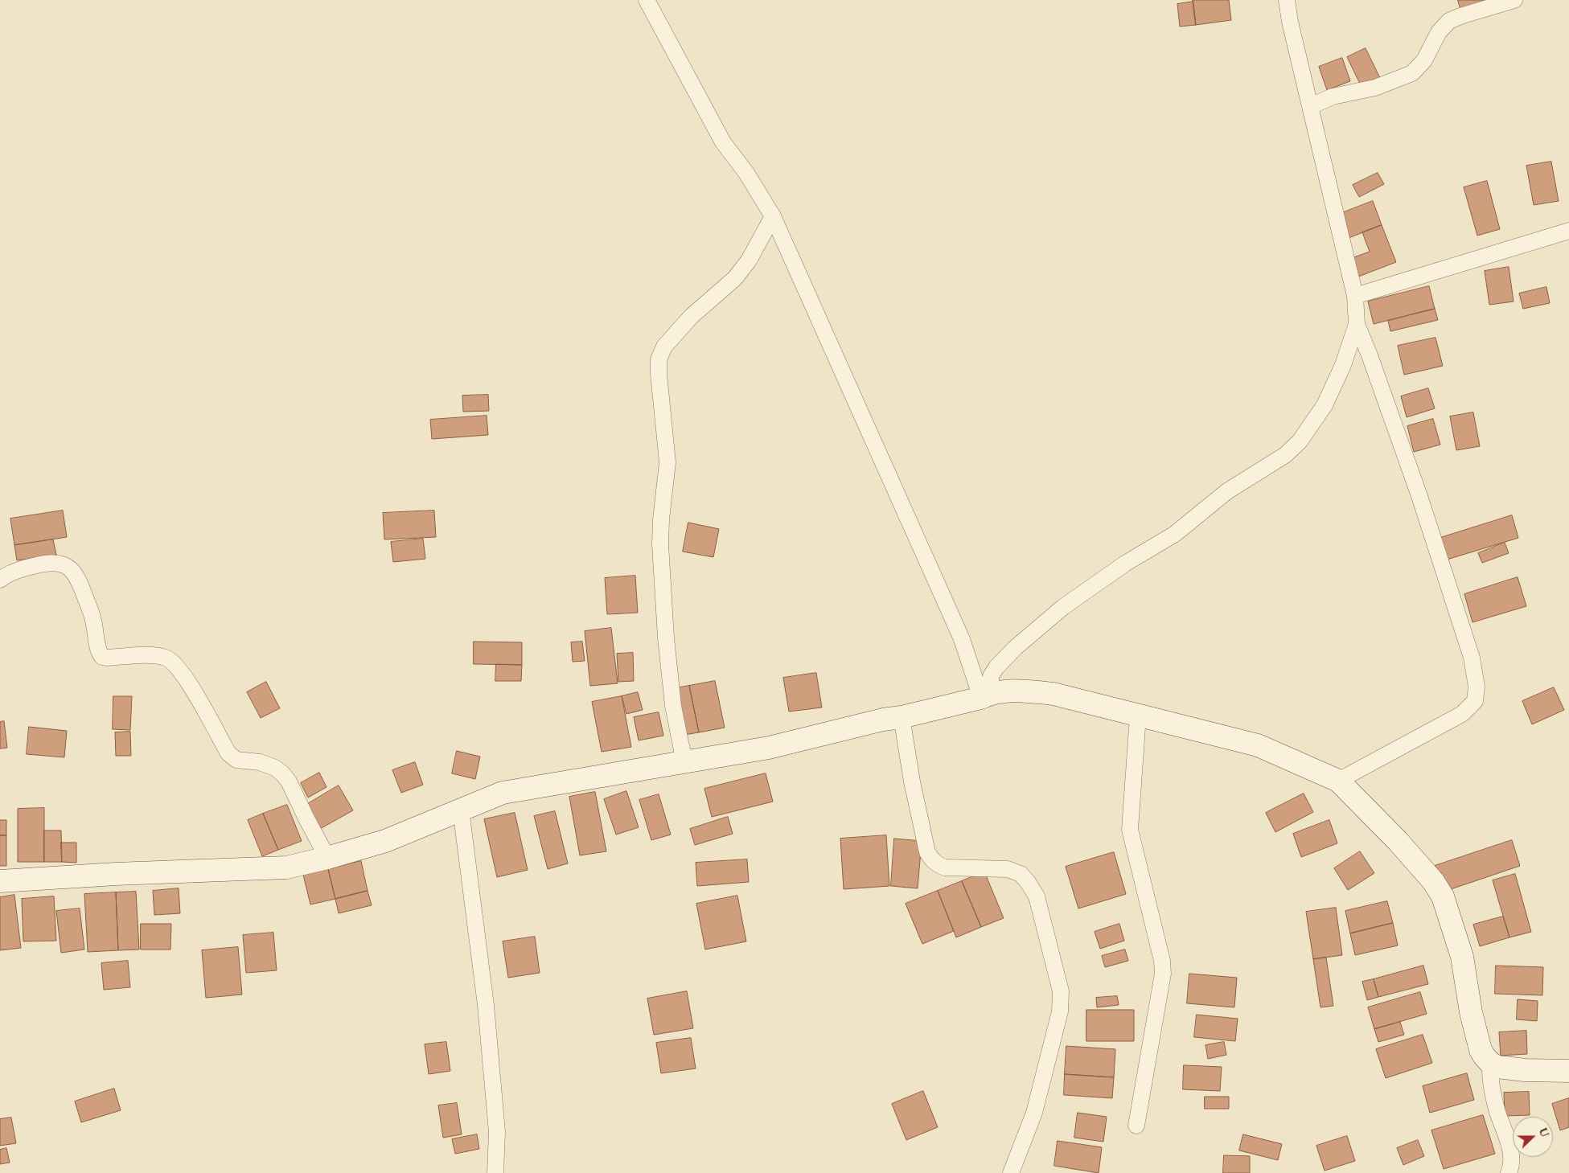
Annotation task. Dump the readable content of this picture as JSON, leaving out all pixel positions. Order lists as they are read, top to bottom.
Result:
{
  "north": "right"
}
